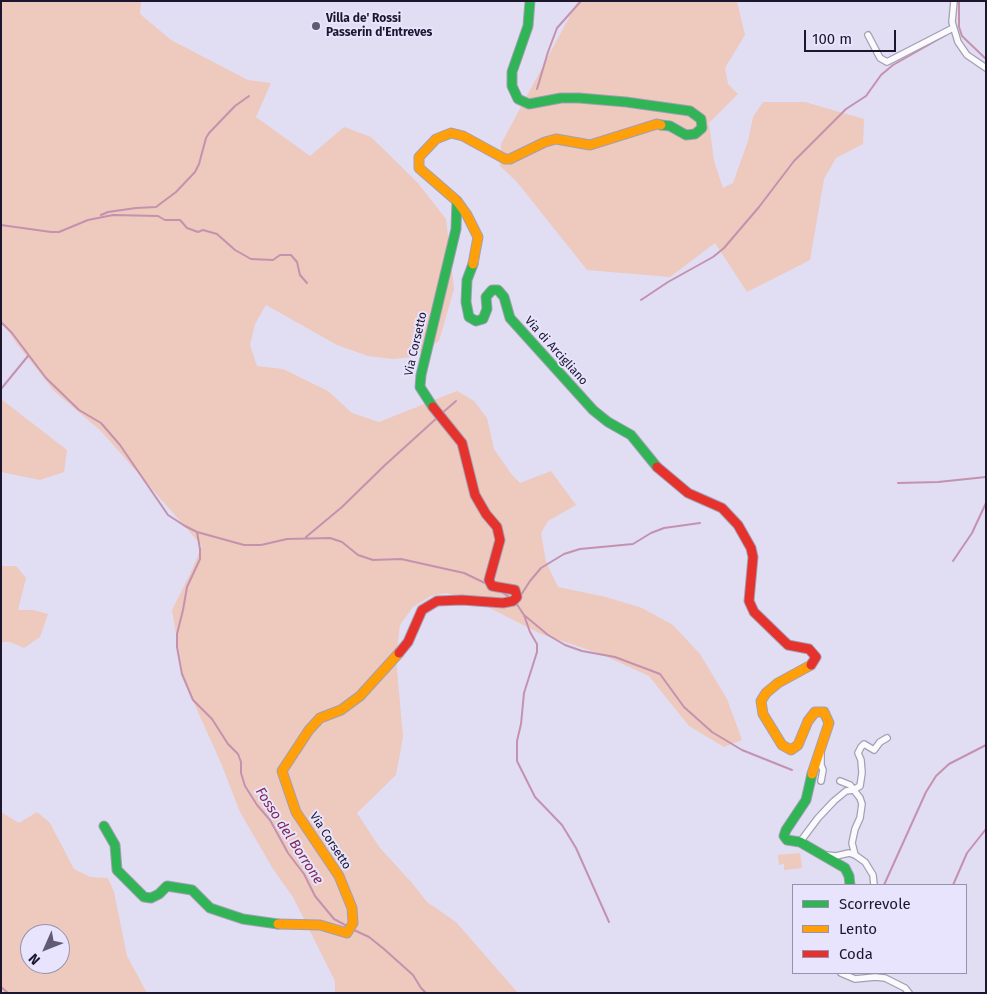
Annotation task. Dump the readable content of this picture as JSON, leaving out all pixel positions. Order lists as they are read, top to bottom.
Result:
{
  "streets": {
    "street": ["Via Corsetto", "Via di Arcigliano"]
  },
  "crossings": [
    ["Via Corsetto", "Via di Arcigliano"]
  ],
  "water": ["Fosso del Borrone"],
  "places": ["Villa de' Rossi Passerin d'Entreves"],
  "legend": ["Scorrevole", "Lento", "Coda"],
  "scale_bar": "100 m",
  "north": "bottom left"
}
